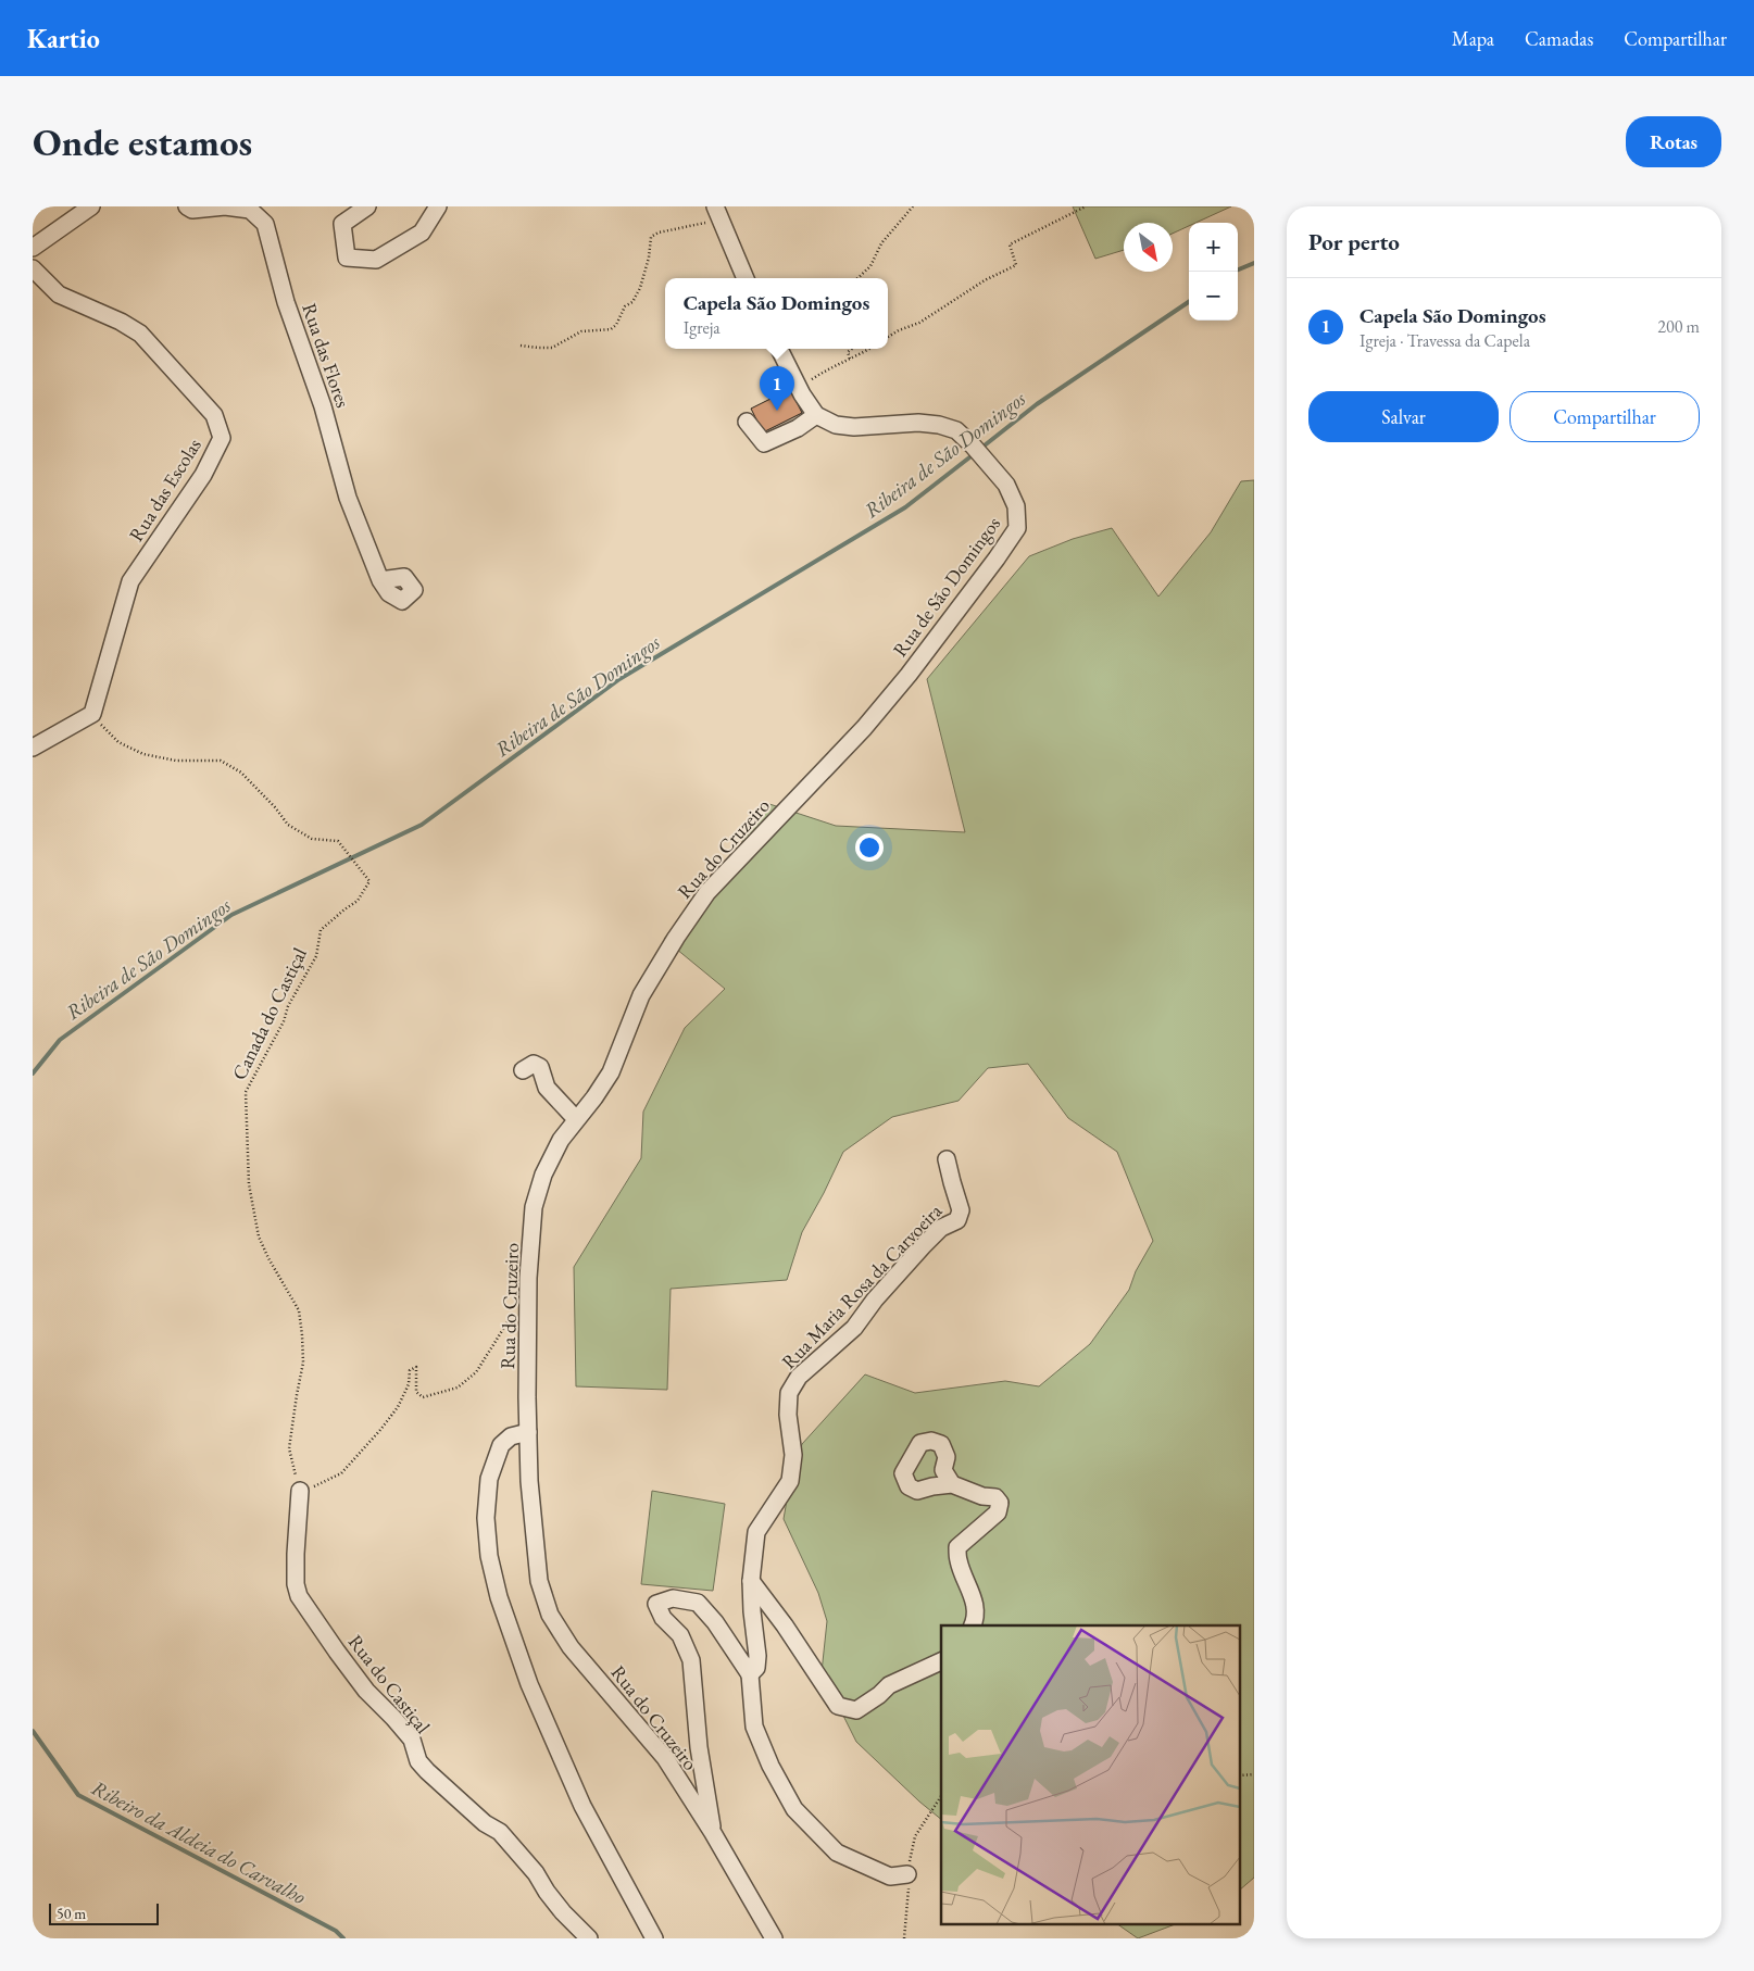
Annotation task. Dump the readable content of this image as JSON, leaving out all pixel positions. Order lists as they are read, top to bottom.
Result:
{
  "streets": {
    "street": [
      "Rua das Flores",
      "Rua das Escolas",
      "Rua de São Domingos",
      "Rua do Cruzeiro",
      "Rua Maria Rosa da Carvoeira",
      "Rua do Castiçal"
    ],
    "path": ["Canada do Castiçal"]
  },
  "crossings": [
    ["Rua das Escolas", "Canada do Castiçal"],
    ["Rua de São Domingos", "Rua do Cruzeiro"],
    ["Canada do Castiçal", "Rua do Castiçal"]
  ],
  "water": ["Ribeira de São Domingos", "Ribeiro da Aldeia do Carvalho"],
  "scale_bar": "50 m",
  "north": "bottom right",
  "page": {
    "header": "Kartio",
    "nav": ["Mapa", "Camadas", "Compartilhar"],
    "buttons": [
      "Rotas",
      ["Salvar", "Compartilhar"]
    ],
    "title": "Onde estamos",
    "heading": "Por perto",
    "map_buttons": ["+", "−"],
    "list": [
      {
        "mark": "1",
        "name": "Capela São Domingos",
        "note": "Igreja · Travessa da Capela",
        "value": "200 m"
      }
    ],
    "popup": ["Capela São Domingos", "Igreja"],
    "pins": "1",
    "scale": "50 m"
  }
}
